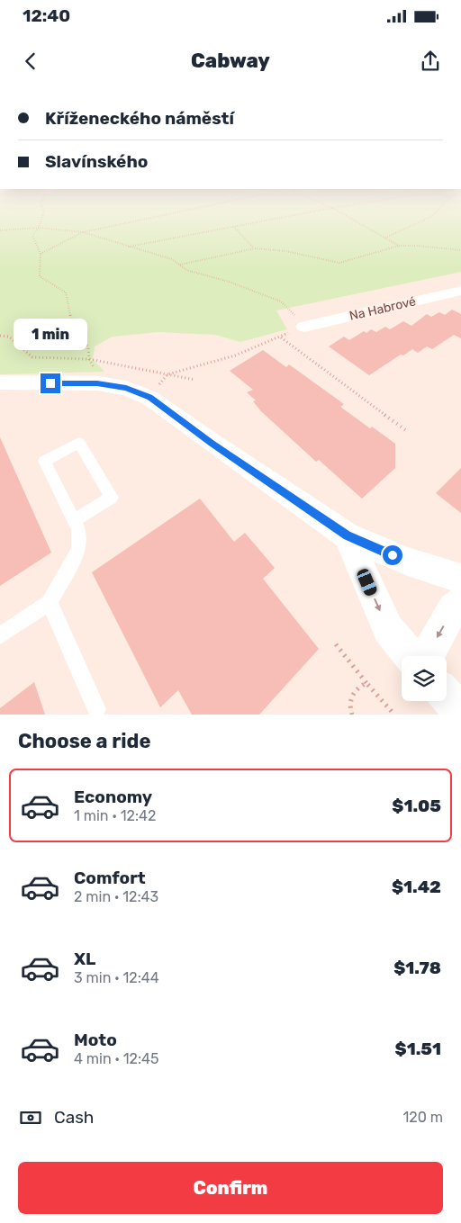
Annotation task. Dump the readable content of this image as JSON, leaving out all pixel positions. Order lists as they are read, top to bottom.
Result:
{
  "streets": {
    "street": ["Na Habrové"]
  },
  "page": {
    "status": "12:40",
    "header": "Cabway",
    "banner": ["Kříženeckého náměstí", "Slavínského"],
    "bubble": "1 min",
    "heading": "Choose a ride",
    "list": [
      {
        "name": "Economy",
        "note": "1 min · 12:42",
        "value": "$1.05"
      },
      {
        "name": "Comfort",
        "note": "2 min · 12:43",
        "value": "$1.42"
      },
      {
        "name": "XL",
        "note": "3 min · 12:44",
        "value": "$1.78"
      },
      {
        "name": "Moto",
        "note": "4 min · 12:45",
        "value": "$1.51"
      }
    ],
    "pay": ["Cash", "120 m"],
    "buttons": "Confirm"
  }
}
